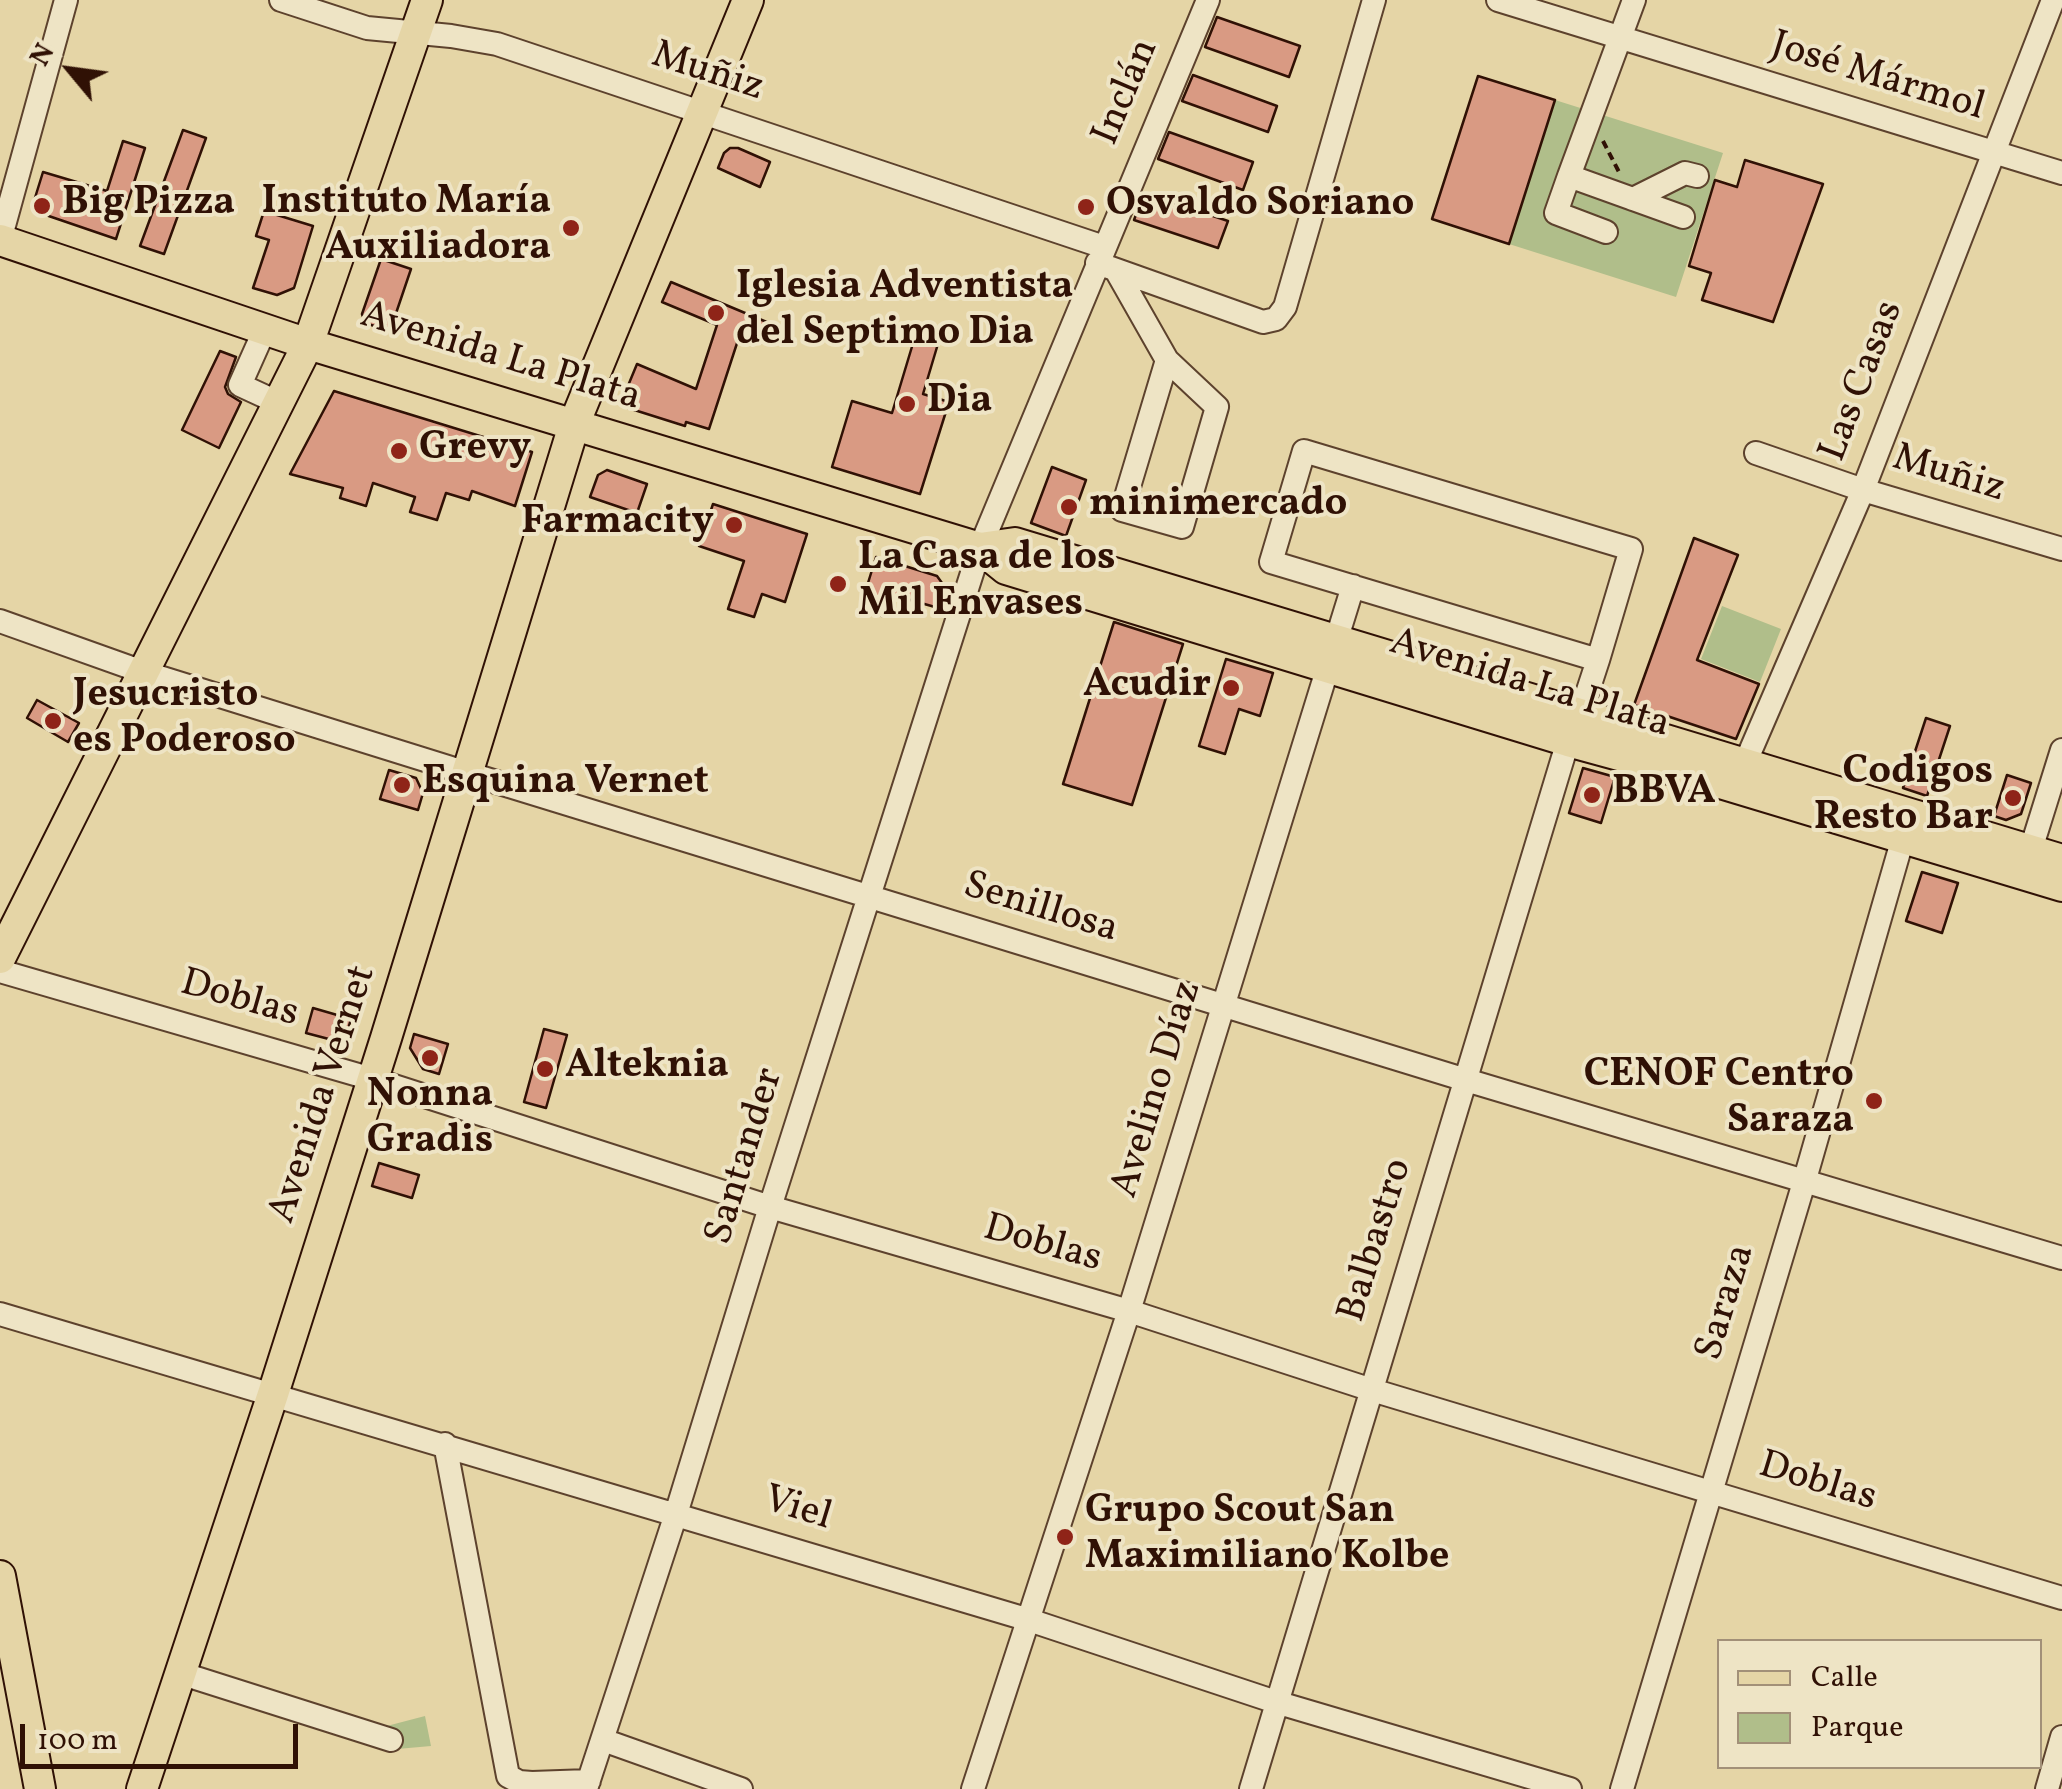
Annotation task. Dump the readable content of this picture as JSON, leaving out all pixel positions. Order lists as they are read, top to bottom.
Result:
{
  "streets": {
    "main road": ["Avenida La Plata", "Avenida Vernet"],
    "street": [
      "Muñiz",
      "José Mármol",
      "Inclán",
      "Las Casas",
      "Senillosa",
      "Doblas",
      "Avelino Díaz",
      "Santander",
      "Balbastro",
      "Saraza",
      "Viel"
    ]
  },
  "crossings": [
    ["Muñiz", "Inclán"],
    ["Muñiz", "Las Casas"],
    ["Muñiz", "Avenida Vernet"],
    ["José Mármol", "Las Casas"],
    ["Inclán", "Avenida La Plata"],
    ["Inclán", "Santander"],
    ["Avenida La Plata", "Las Casas"],
    ["Avenida La Plata", "Avelino Díaz"],
    ["Avenida La Plata", "Avenida Vernet"],
    ["Avenida La Plata", "Santander"],
    ["Avenida La Plata", "Balbastro"],
    ["Avenida La Plata", "Saraza"],
    ["Senillosa", "Avelino Díaz"],
    ["Senillosa", "Avenida Vernet"],
    ["Senillosa", "Santander"],
    ["Senillosa", "Balbastro"],
    ["Senillosa", "Saraza"],
    ["Doblas", "Avelino Díaz"],
    ["Doblas", "Avenida Vernet"],
    ["Doblas", "Santander"],
    ["Doblas", "Balbastro"],
    ["Doblas", "Saraza"],
    ["Avelino Díaz", "Balbastro"],
    ["Avelino Díaz", "Viel"],
    ["Avenida Vernet", "Viel"],
    ["Santander", "Viel"],
    ["Balbastro", "Viel"]
  ],
  "places": [
    "Big Pizza",
    "Osvaldo Soriano",
    "Instituto María Auxiliadora",
    "Iglesia Adventista del Septimo Dia",
    "Dia",
    "Grevy",
    "minimercado",
    "Farmacity",
    "La Casa de los Mil Envases",
    "Acudir",
    "Jesucristo es Poderoso",
    "Esquina Vernet",
    "BBVA",
    "Codigos Resto Bar",
    "Nonna Gradis",
    "Alteknia",
    "CENOF Centro Saraza",
    "Grupo Scout San Maximiliano Kolbe"
  ],
  "legend": ["Calle", "Parque"],
  "scale_bar": "100 m",
  "north": "top left"
}
